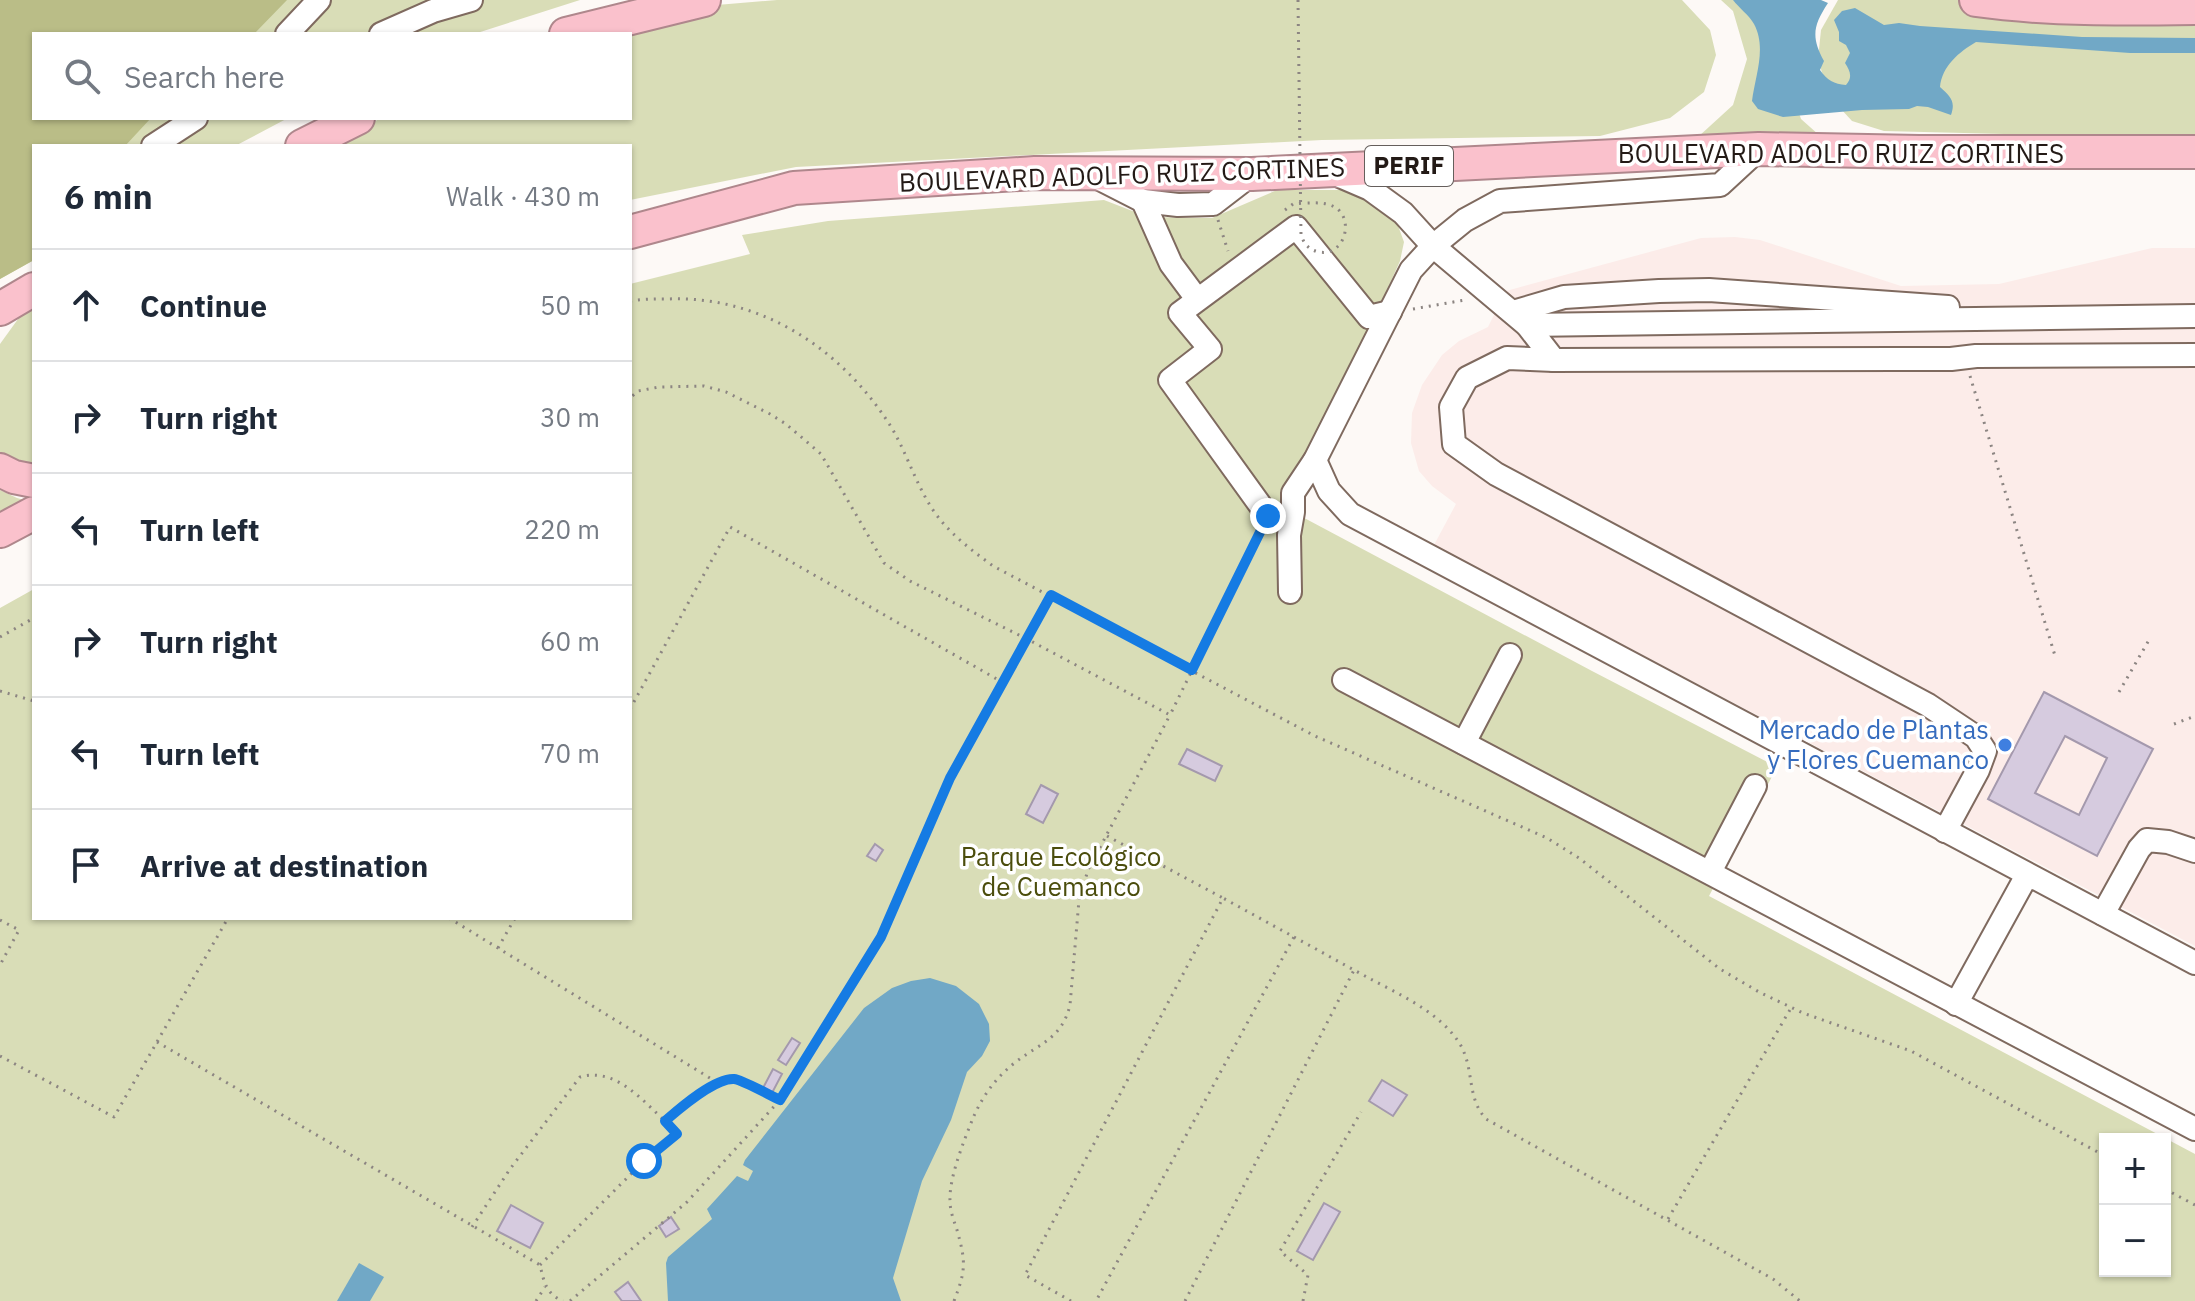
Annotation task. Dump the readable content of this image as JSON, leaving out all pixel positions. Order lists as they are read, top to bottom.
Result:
{
  "streets": {
    "highway": ["BOULEVARD ADOLFO RUIZ CORTINES", "PERIF"]
  },
  "parks": ["Parque Ecológico de Cuemanco"],
  "places": ["Mercado de Plantas y Flores Cuemanco"],
  "page": {
    "search": "Search here",
    "heading": ["6 min", "Walk · 430 m"],
    "list": [
      ["Continue", "50 m"],
      ["Turn right", "30 m"],
      ["Turn left", "220 m"],
      ["Turn right", "60 m"],
      ["Turn left", "70 m"],
      "Arrive at destination"
    ],
    "map_buttons": ["+", "−"]
  }
}
